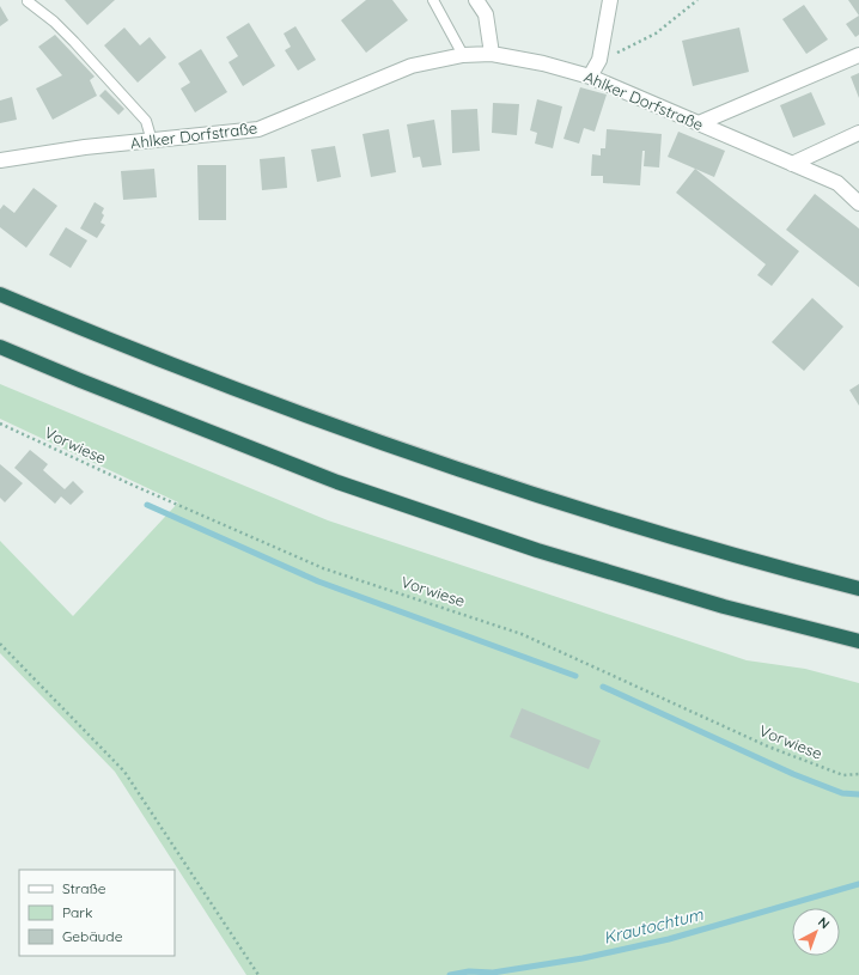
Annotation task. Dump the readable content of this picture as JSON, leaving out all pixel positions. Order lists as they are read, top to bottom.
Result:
{
  "streets": {
    "street": ["Ahlker Dorfstraße"],
    "path": ["Vorwiese"]
  },
  "water": ["Krautochtum"],
  "legend": ["Straße", "Park", "Gebäude"],
  "north": "top right"
}
